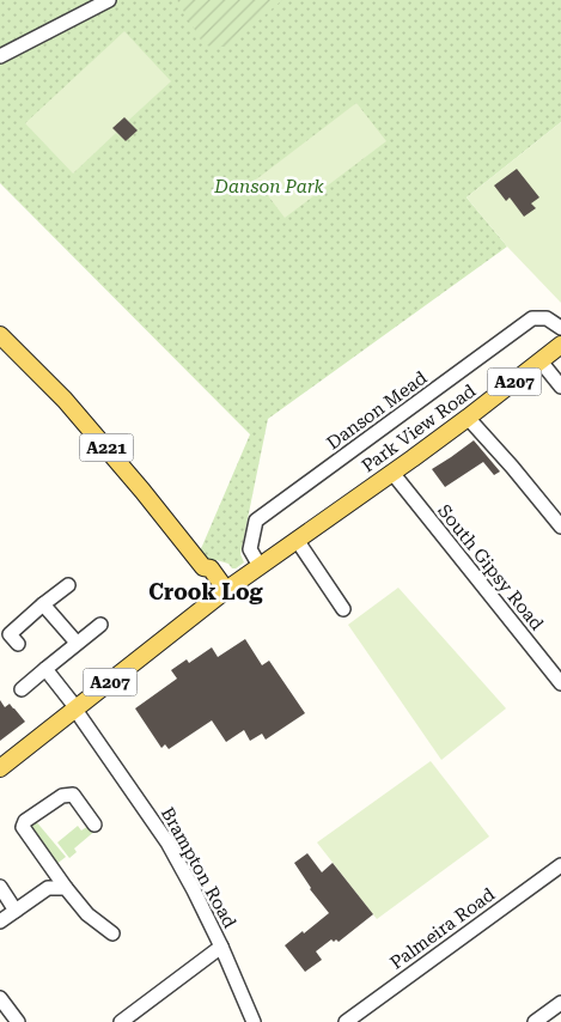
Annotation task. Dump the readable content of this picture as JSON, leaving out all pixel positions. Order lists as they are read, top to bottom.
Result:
{
  "streets": {
    "main road": ["A207", "Park View Road", "A221"],
    "street": [
      "Danson Mead",
      "South Gipsy Road",
      "Brampton Road",
      "Palmeira Road"
    ]
  },
  "crossings": [
    ["A207", "Park View Road"],
    ["A207", "A221"],
    ["A207", "Brampton Road"],
    ["Danson Mead", "Park View Road"],
    ["Park View Road", "A221"],
    ["Park View Road", "South Gipsy Road"]
  ],
  "districts": ["Crook Log"],
  "parks": ["Danson Park"]
}
